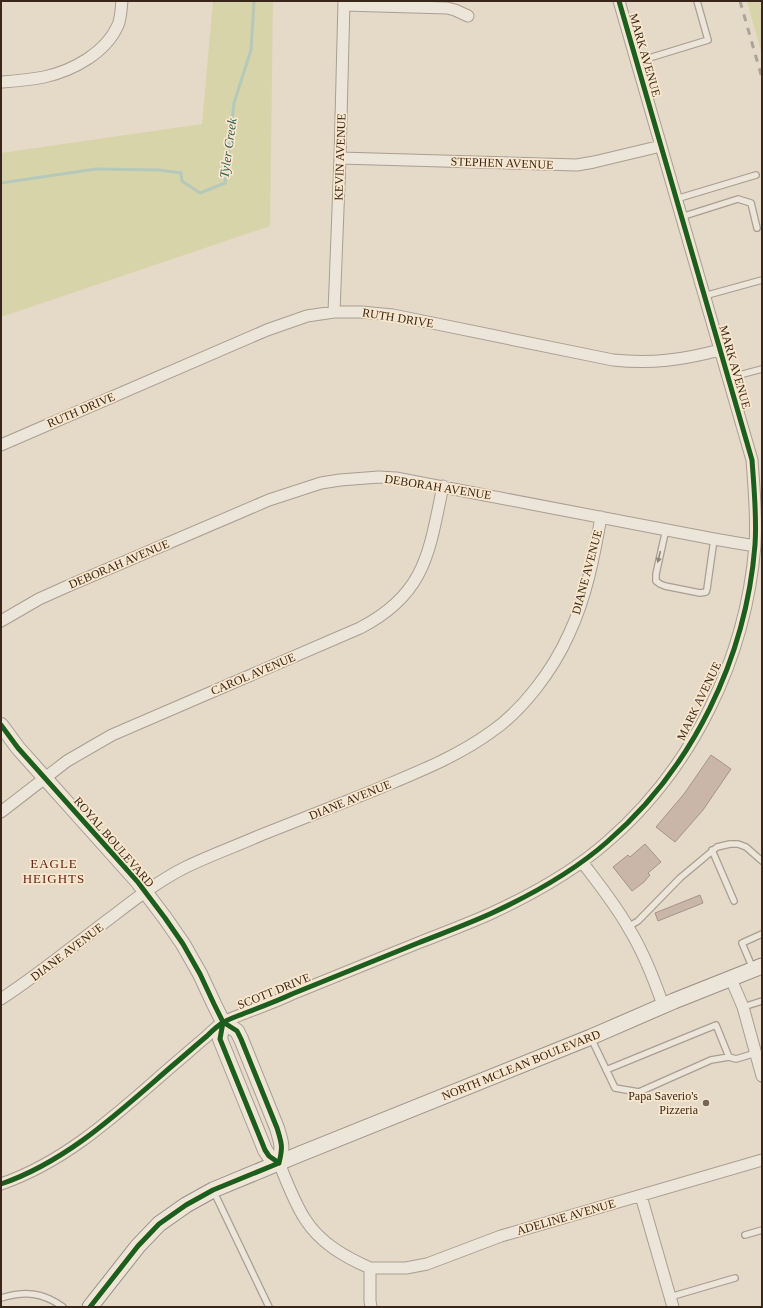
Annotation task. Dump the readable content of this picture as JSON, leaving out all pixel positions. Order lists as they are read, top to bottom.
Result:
{
  "streets": {
    "main road": ["NORTH MCLEAN BOULEVARD"],
    "street": [
      "MARK AVENUE",
      "KEVIN AVENUE",
      "STEPHEN AVENUE",
      "RUTH DRIVE",
      "DEBORAH AVENUE",
      "DIANE AVENUE",
      "CAROL AVENUE",
      "ROYAL BOULEVARD",
      "SCOTT DRIVE",
      "ADELINE AVENUE"
    ]
  },
  "crossings": [
    ["MARK AVENUE", "STEPHEN AVENUE"],
    ["MARK AVENUE", "RUTH DRIVE"],
    ["MARK AVENUE", "DEBORAH AVENUE"],
    ["MARK AVENUE", "SCOTT DRIVE"],
    ["KEVIN AVENUE", "STEPHEN AVENUE"],
    ["KEVIN AVENUE", "RUTH DRIVE"],
    ["DEBORAH AVENUE", "DIANE AVENUE"],
    ["DEBORAH AVENUE", "CAROL AVENUE"],
    ["DIANE AVENUE", "ROYAL BOULEVARD"],
    ["CAROL AVENUE", "ROYAL BOULEVARD"],
    ["ROYAL BOULEVARD", "SCOTT DRIVE"],
    ["ROYAL BOULEVARD", "NORTH MCLEAN BOULEVARD"],
    ["ROYAL BOULEVARD", "ADELINE AVENUE"]
  ],
  "districts": ["EAGLE HEIGHTS"],
  "water": ["Tyler Creek"],
  "places": ["Papa Saverio's Pizzeria"]
}
